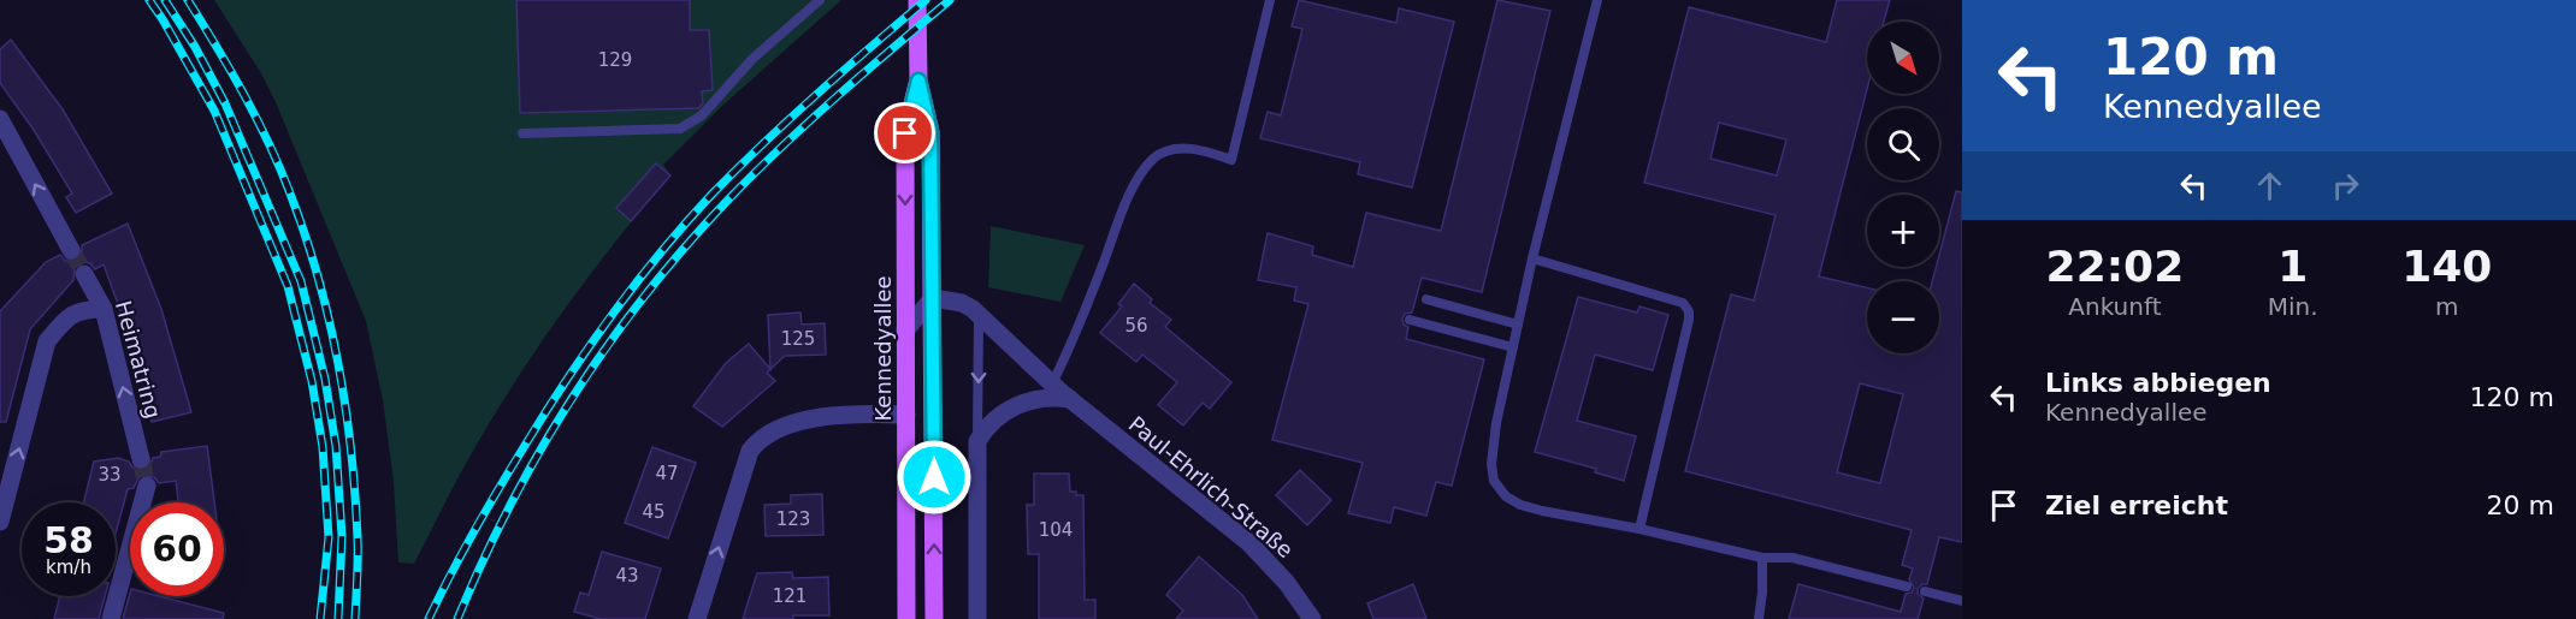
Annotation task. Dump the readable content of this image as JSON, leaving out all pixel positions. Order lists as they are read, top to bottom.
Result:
{
  "streets": {
    "main road": ["Kennedyallee"],
    "street": ["Heimatring", "Paul-Ehrlich-Straße"]
  },
  "crossings": [
    ["Kennedyallee", "Paul-Ehrlich-Straße"]
  ],
  "one_way": ["Heimatring"],
  "house_numbers": [
    "129",
    "56",
    "125",
    "47",
    "33",
    "45",
    "123",
    "104",
    "43",
    "121"
  ],
  "north": "bottom right",
  "page": {
    "turn": ["120 m", "Kennedyallee"],
    "map_buttons": ["+", "−"],
    "eta": [
      "22:02",
      "Ankunft",
      "1",
      "Min.",
      "140",
      "m"
    ],
    "list": [
      {
        "name": "Links abbiegen",
        "note": "Kennedyallee",
        "value": "120 m"
      },
      {
        "name": "Ziel erreicht",
        "value": "20 m"
      }
    ],
    "speed": "58 km/h",
    "limit": "60"
  }
}
